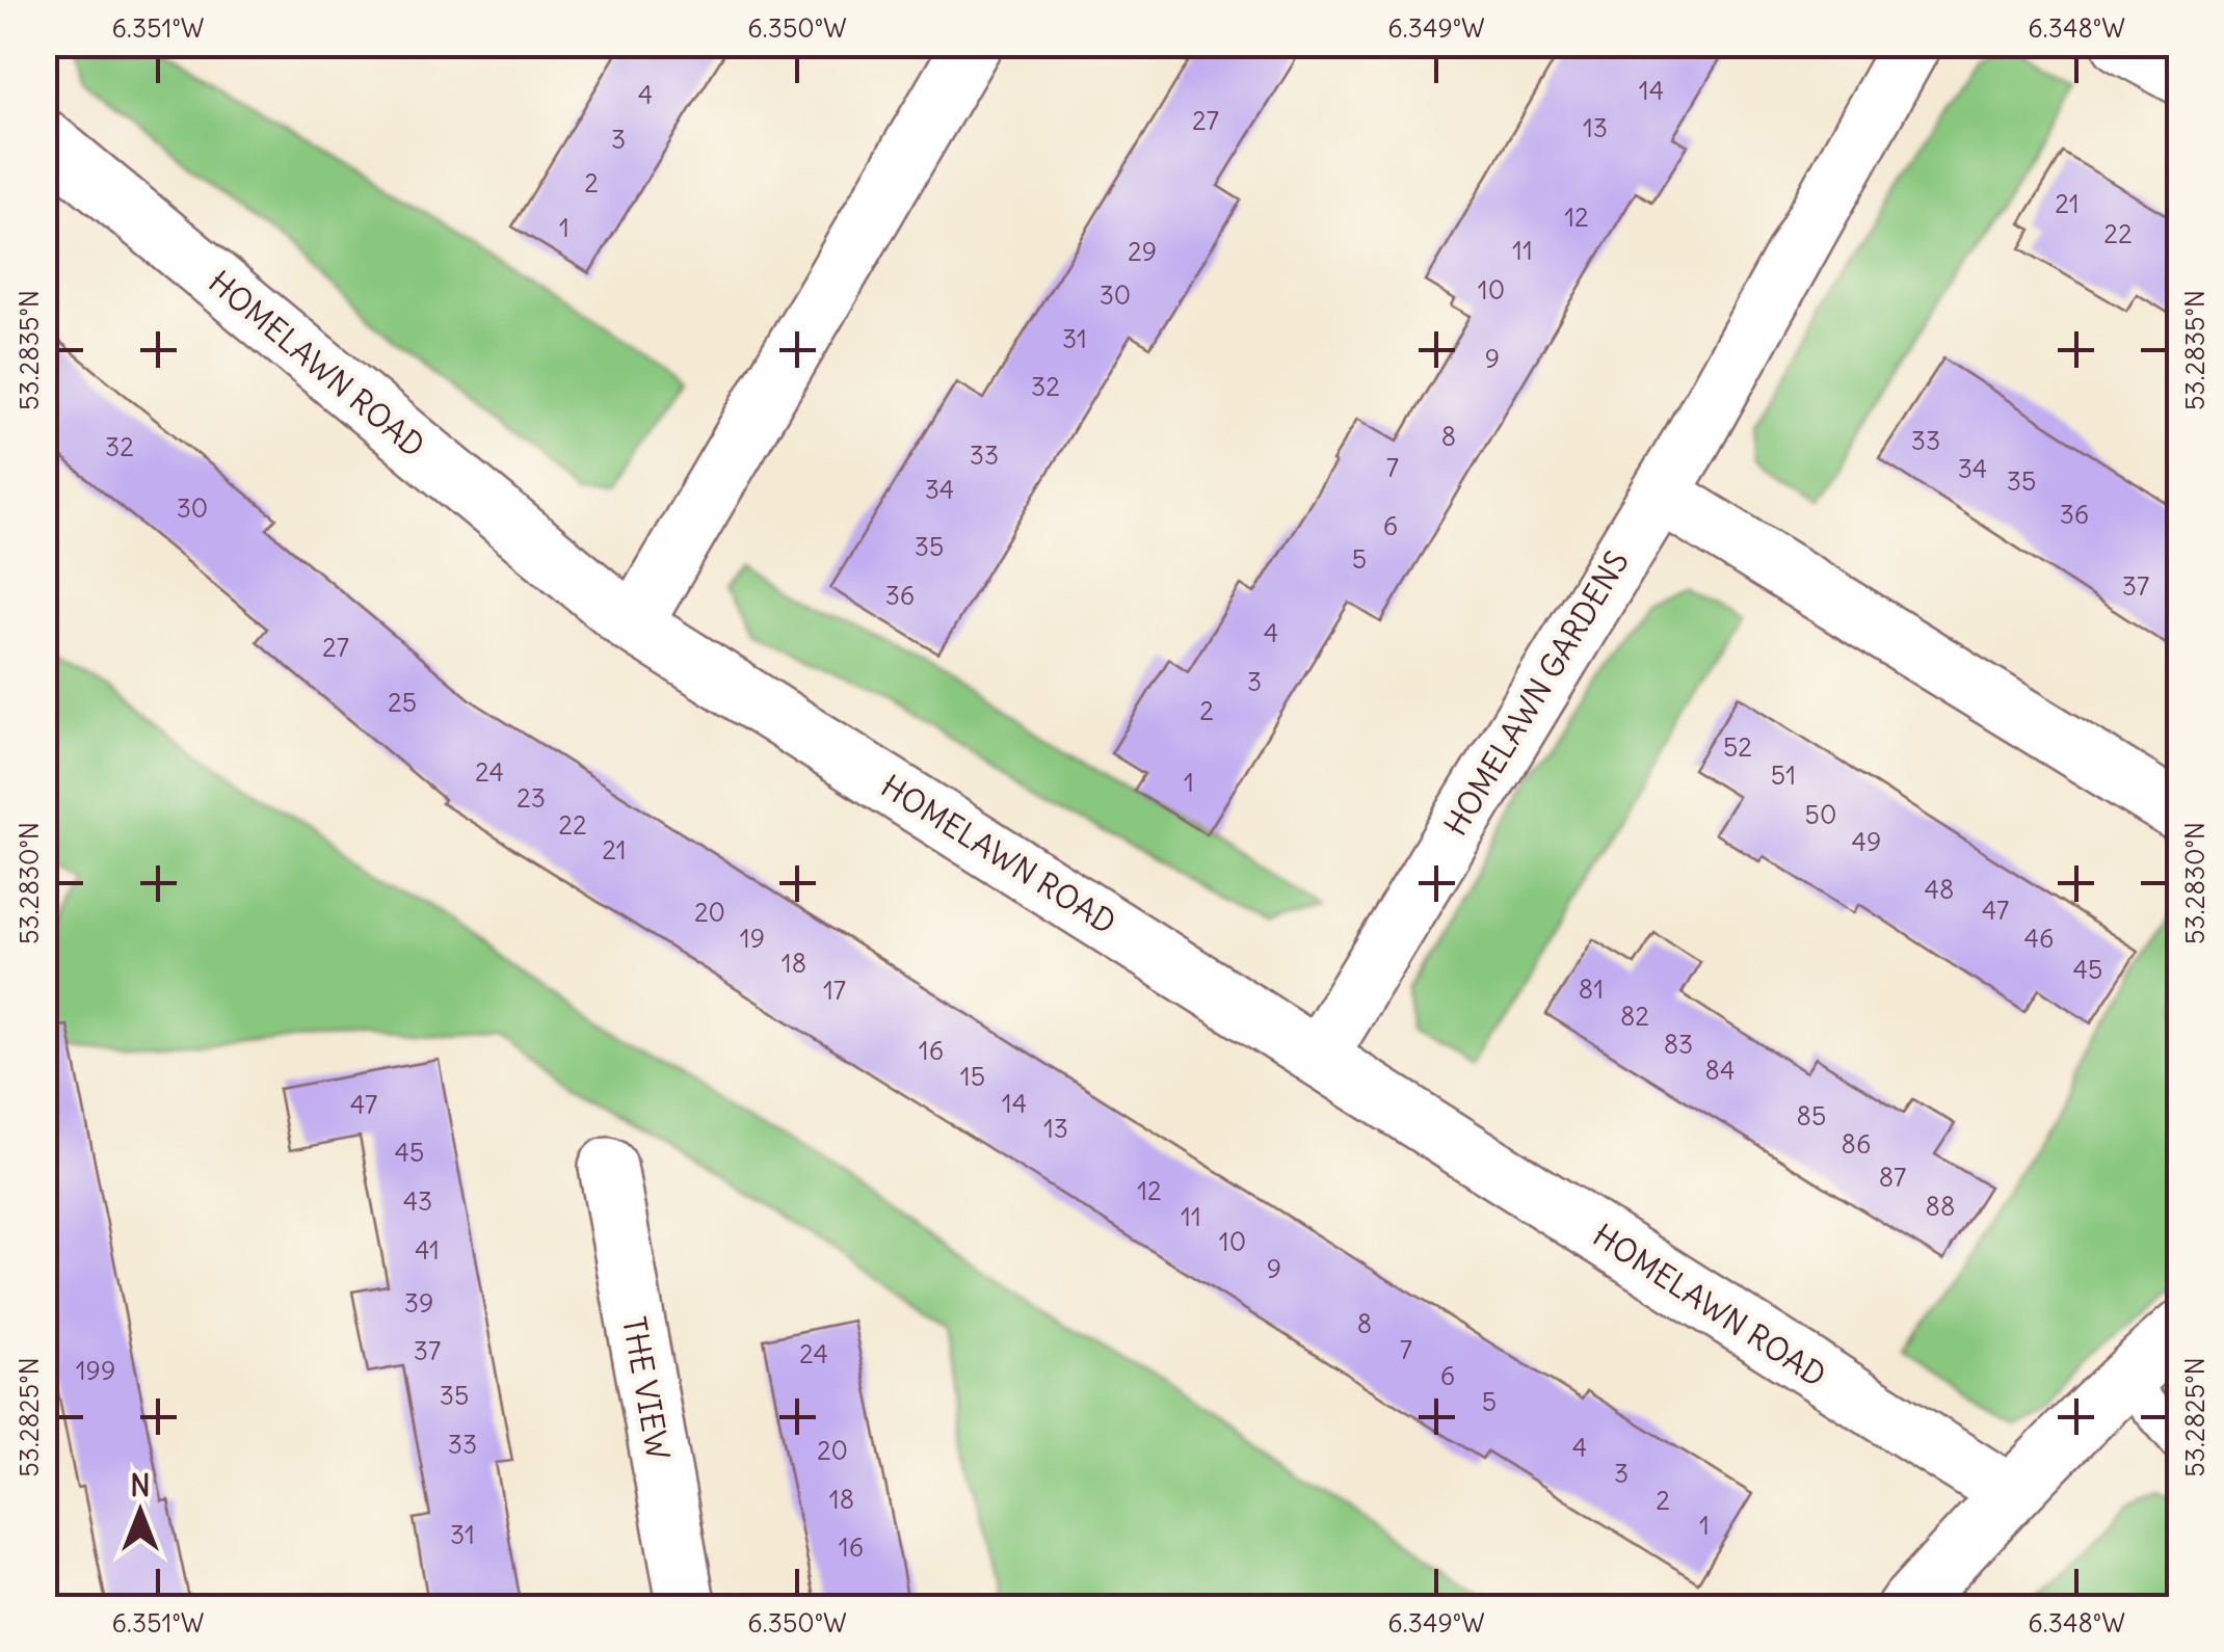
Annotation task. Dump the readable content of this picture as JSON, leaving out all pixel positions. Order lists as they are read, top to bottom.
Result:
{
  "streets": {
    "street": ["HOMELAWN ROAD", "HOMELAWN GARDENS", "THE VIEW"]
  },
  "crossings": [
    ["HOMELAWN ROAD", "HOMELAWN GARDENS"]
  ],
  "house_numbers": [
    "14",
    "4",
    "27",
    "13",
    "3",
    "2",
    "21",
    "12",
    "1",
    "22",
    "11",
    "29",
    "10",
    "30",
    "31",
    "9",
    "32",
    "8",
    "33",
    "32",
    "33",
    "7",
    "34",
    "35",
    "34",
    "30",
    "36",
    "6",
    "35",
    "5",
    "37",
    "36",
    "4",
    "27",
    "3",
    "25",
    "2",
    "52",
    "24",
    "51",
    "1",
    "23",
    "50",
    "22",
    "49",
    "21",
    "48",
    "47",
    "20",
    "19",
    "46",
    "18",
    "45",
    "81",
    "17",
    "82",
    "83",
    "16",
    "84",
    "15",
    "14",
    "47",
    "85",
    "13",
    "86",
    "45",
    "87",
    "12",
    "43",
    "88",
    "11",
    "10",
    "41",
    "9",
    "39",
    "8",
    "7",
    "37",
    "24",
    "199",
    "6",
    "35",
    "5",
    "33",
    "4",
    "20",
    "3",
    "18",
    "2",
    "1",
    "31",
    "16"
  ],
  "north": "top",
  "coordinates": [
    "6.351°W",
    "6.350°W",
    "6.349°W",
    "6.348°W",
    "53.2835°N",
    "53.2830°N",
    "53.2825°N"
  ]
}
